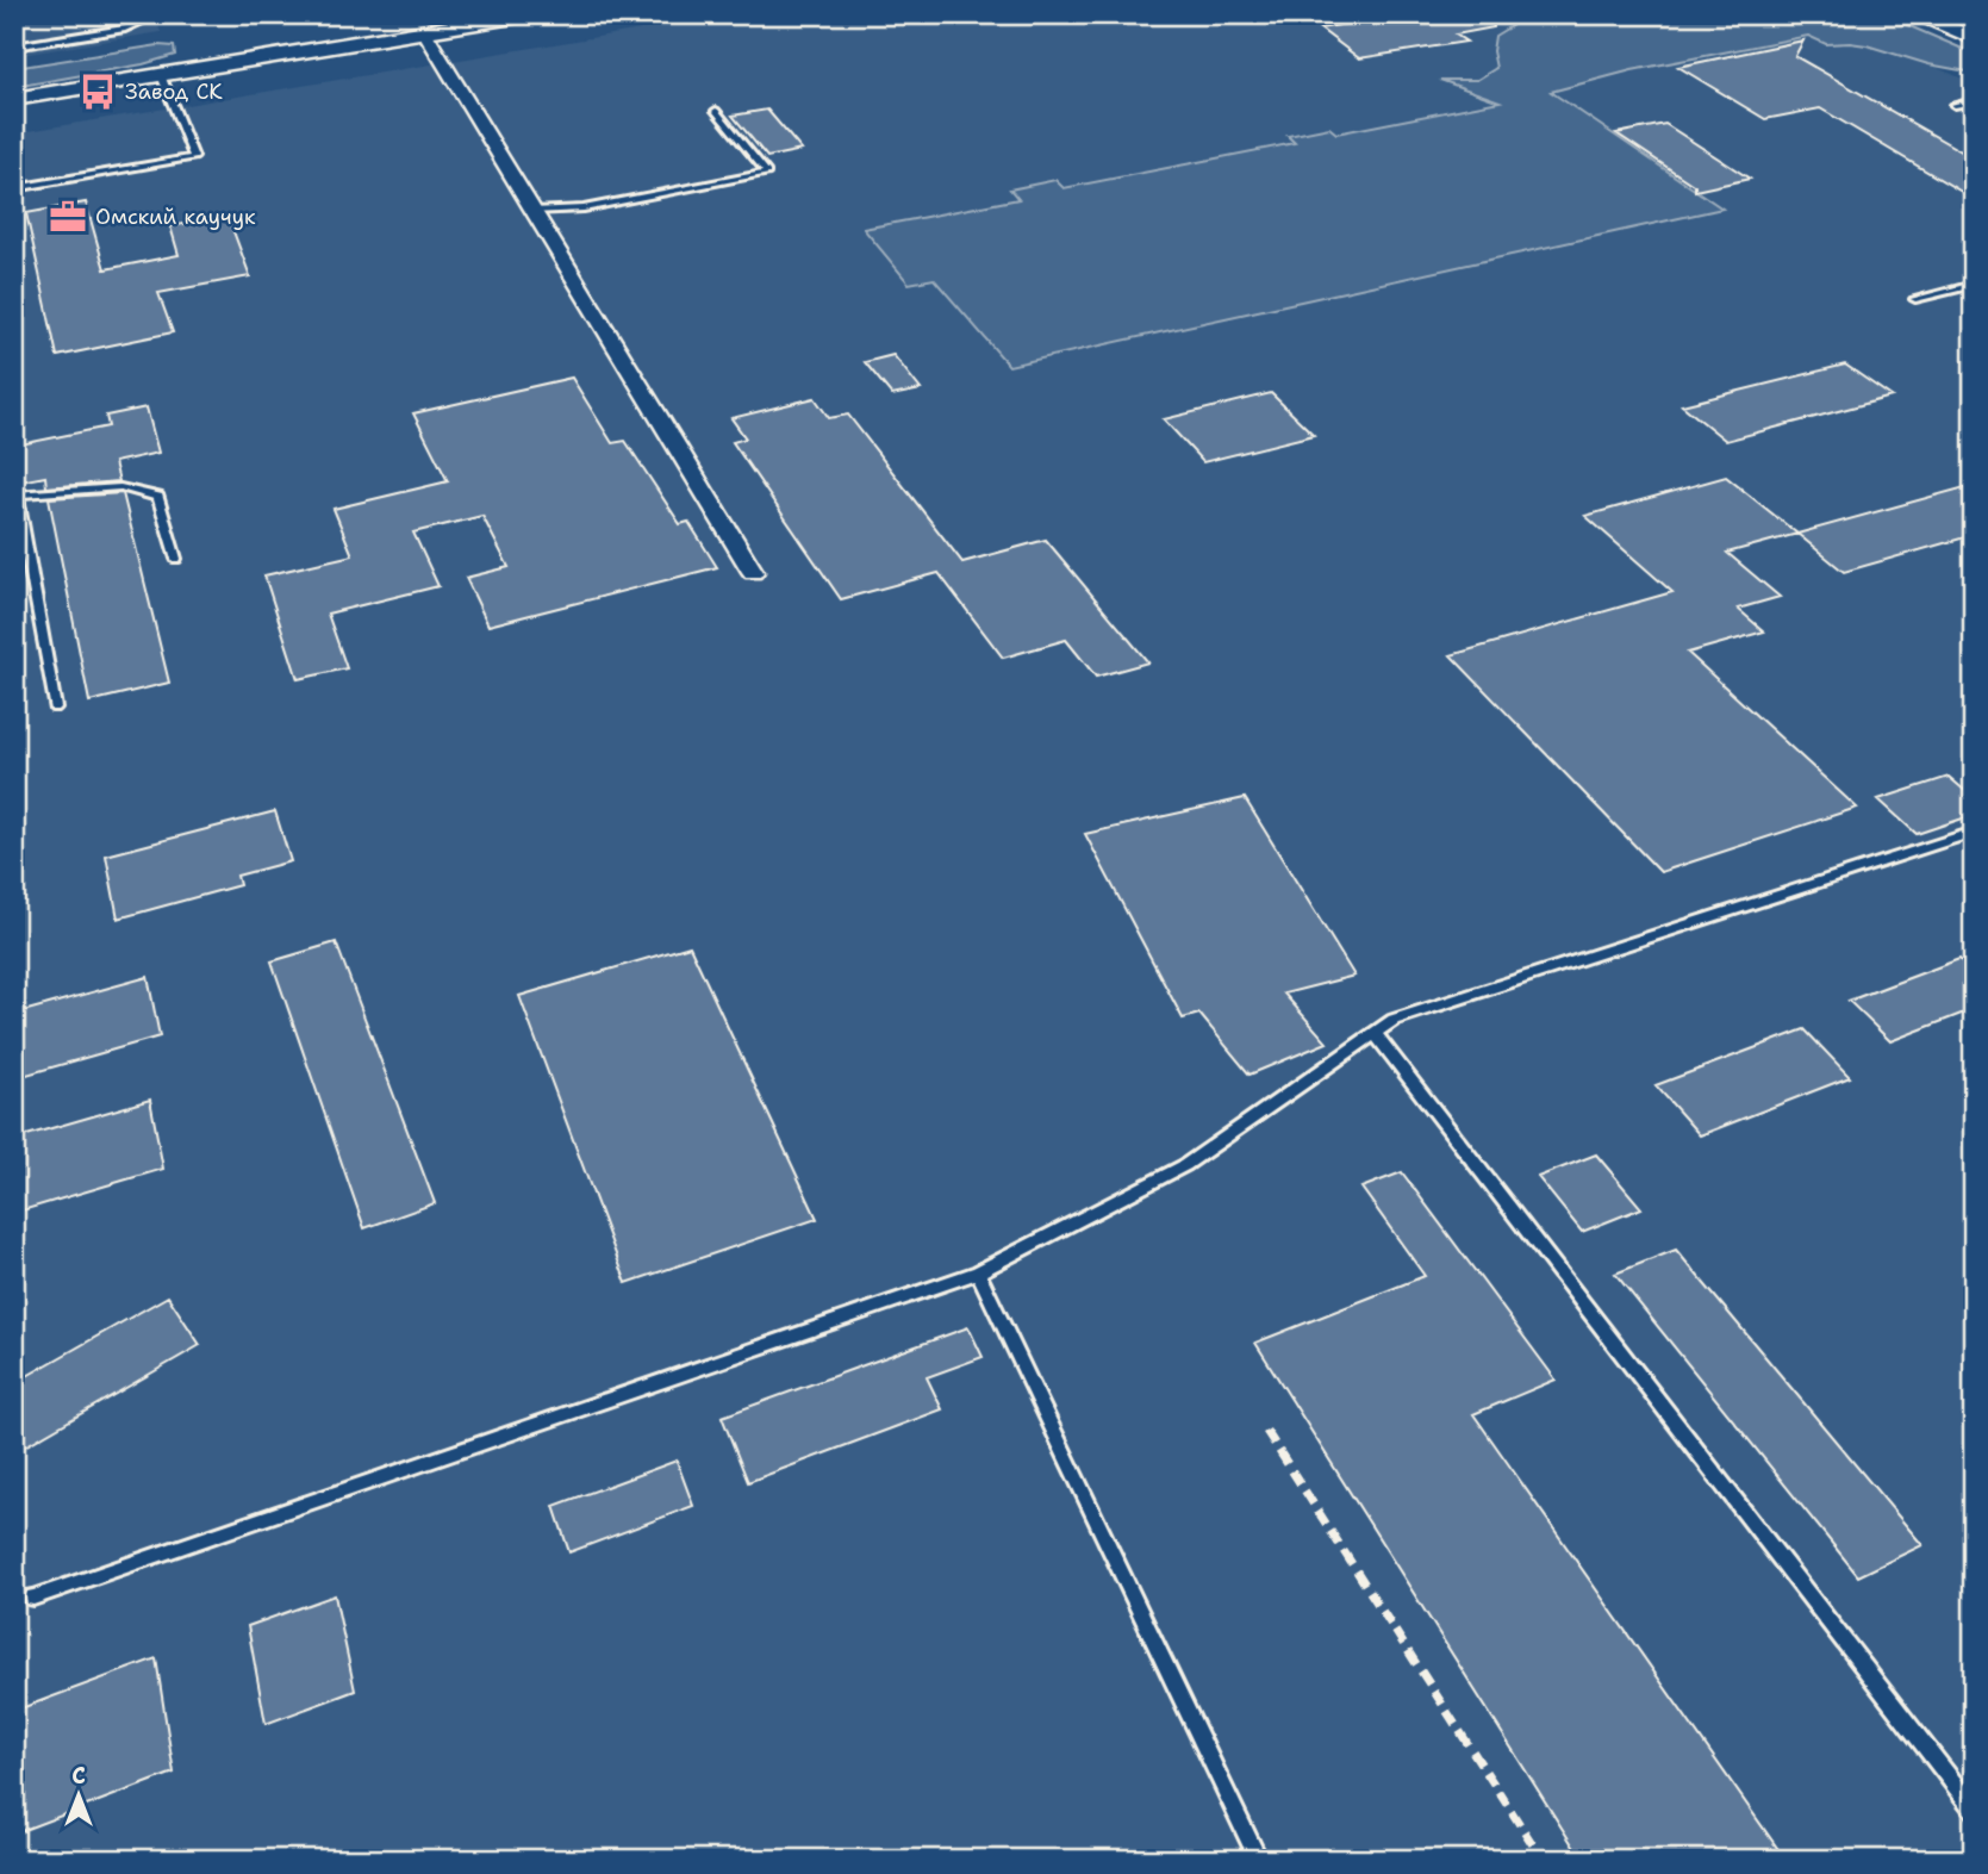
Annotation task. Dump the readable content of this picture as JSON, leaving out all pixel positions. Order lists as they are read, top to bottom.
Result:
{
  "places": {
    "bus stop": ["Завод СК"],
    "office": ["Омский каучук"]
  },
  "north": "top"
}
